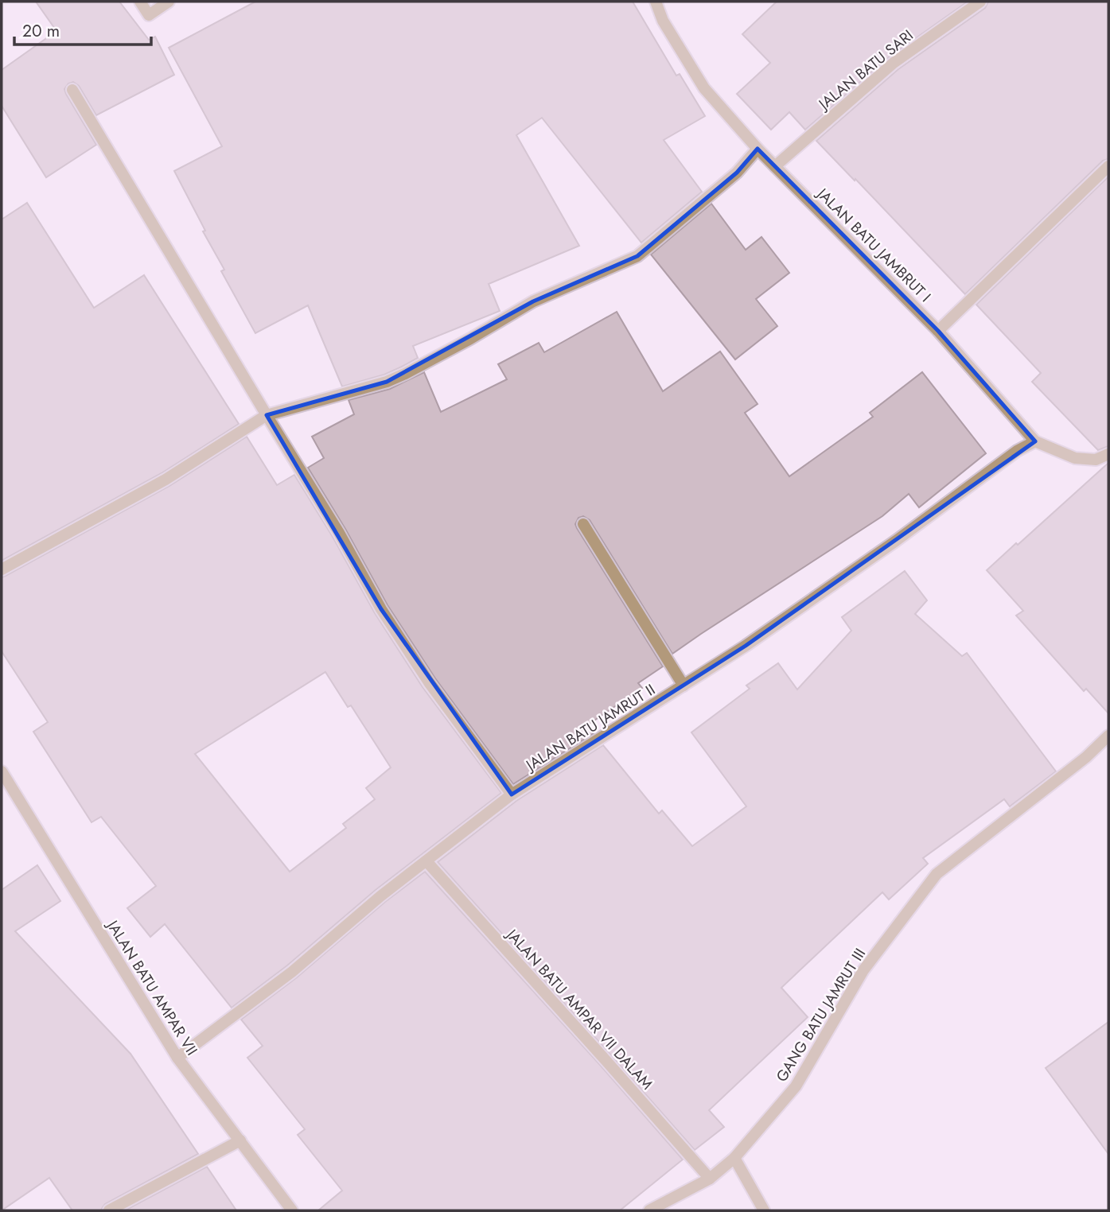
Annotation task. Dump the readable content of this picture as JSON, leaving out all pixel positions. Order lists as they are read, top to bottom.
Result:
{
  "streets": {
    "street": [
      "JALAN BATU SARI",
      "JALAN BATU JAMBRUT I",
      "JALAN BATU JAMRUT II",
      "JALAN BATU AMPAR VII",
      "JALAN BATU AMPAR VII DALAM",
      "GANG BATU JAMRUT III"
    ]
  },
  "crossings": [
    ["JALAN BATU SARI", "JALAN BATU JAMBRUT I"],
    ["JALAN BATU JAMBRUT I", "JALAN BATU JAMRUT II"],
    ["JALAN BATU JAMRUT II", "JALAN BATU AMPAR VII"],
    ["JALAN BATU JAMRUT II", "JALAN BATU AMPAR VII DALAM"]
  ],
  "scale_bar": "20 m"
}
